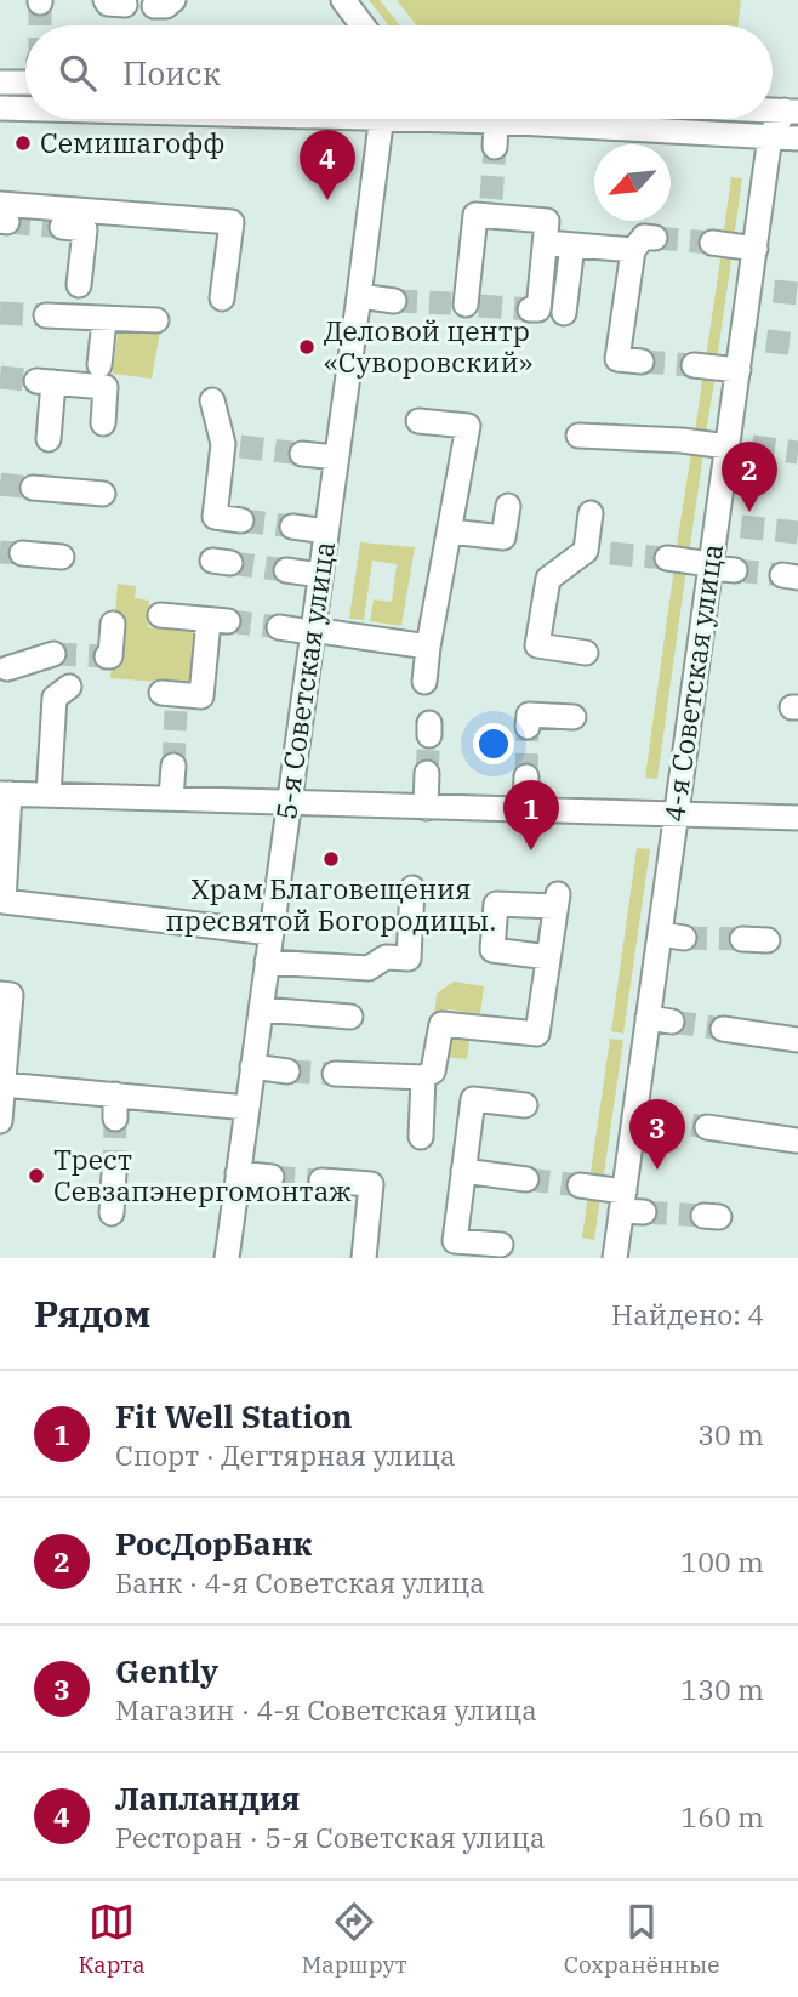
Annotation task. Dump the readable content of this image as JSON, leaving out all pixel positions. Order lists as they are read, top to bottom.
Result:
{
  "streets": {
    "street": ["5-я Советская улица", "4-я Советская улица"]
  },
  "places": [
    "Семишагофф",
    "Деловой центр «Суворовский»",
    "Храм Благовещения пресвятой Богородицы.",
    "Трест Севзапэнергомонтаж"
  ],
  "north": "bottom left",
  "page": {
    "search": "Поиск",
    "pins": [
      "4",
      "2",
      "1",
      "3"
    ],
    "heading": ["Рядом", "Найдено: 4"],
    "list": [
      {
        "mark": "1",
        "name": "Fit Well Station",
        "note": "Спорт · Дегтярная улица",
        "value": "30 m"
      },
      {
        "mark": "2",
        "name": "РосДорБанк",
        "note": "Банк · 4-я Советская улица",
        "value": "100 m"
      },
      {
        "mark": "3",
        "name": "Gently",
        "note": "Магазин · 4-я Советская улица",
        "value": "130 m"
      },
      {
        "mark": "4",
        "name": "Лапландия",
        "note": "Ресторан · 5-я Советская улица",
        "value": "160 m"
      }
    ],
    "nav": ["Карта", "Маршрут", "Сохранённые"]
  }
}
